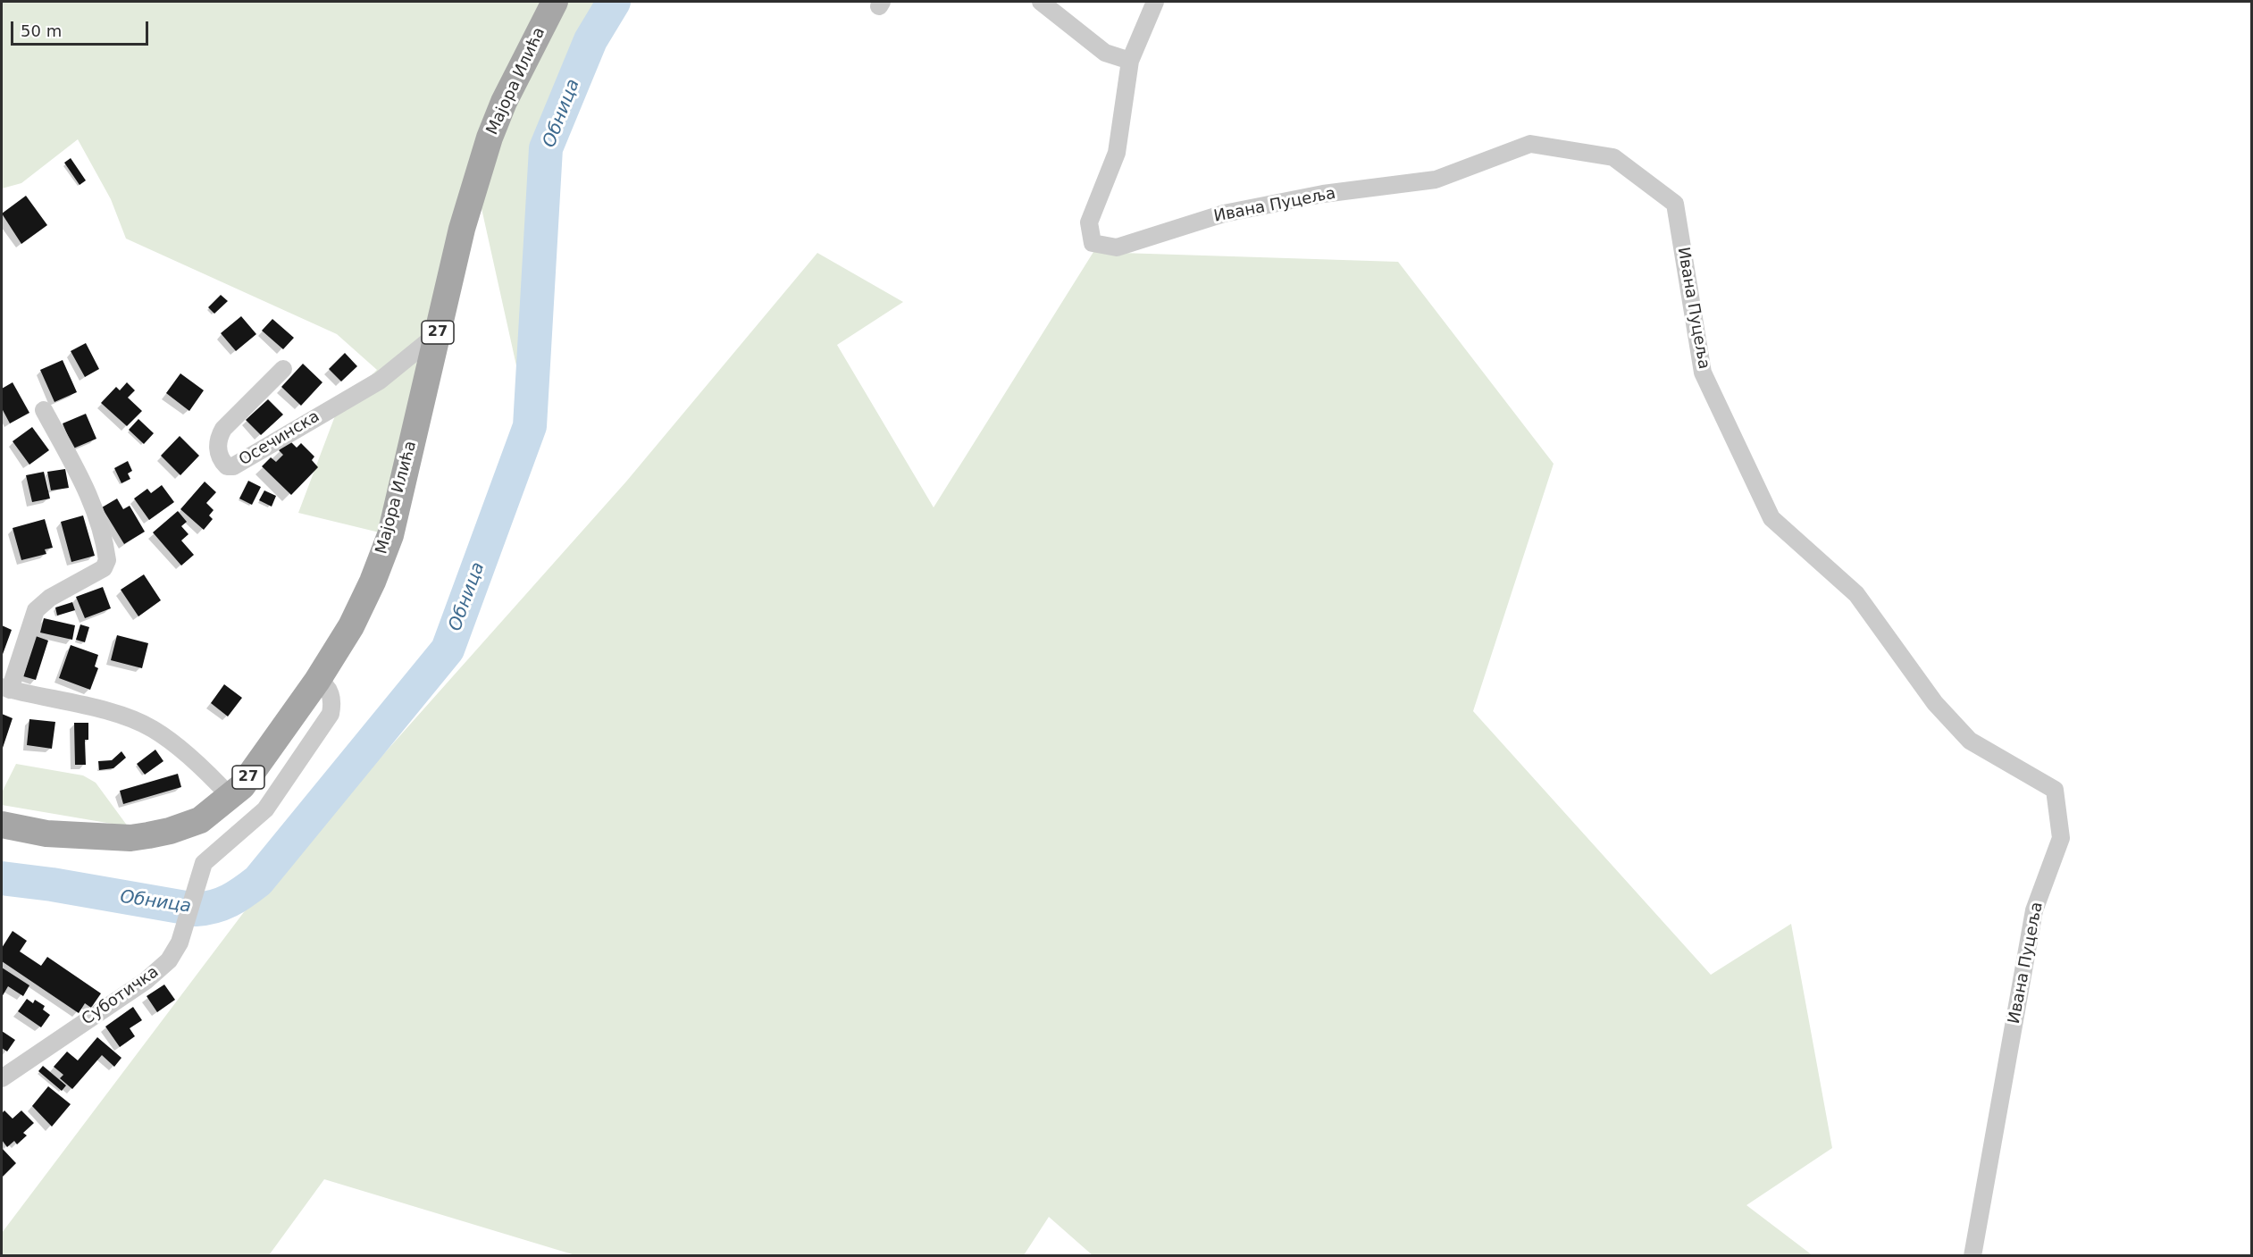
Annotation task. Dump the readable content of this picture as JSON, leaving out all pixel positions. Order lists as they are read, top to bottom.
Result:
{
  "streets": {
    "main road": ["Мајора Илића", "27"],
    "street": ["Ивана Пуцеља", "Осечинска", "Суботичка"]
  },
  "crossings": [
    ["Мајора Илића", "Осечинска"],
    ["Мајора Илића", "Суботичка"]
  ],
  "water": ["Обница"],
  "scale_bar": "50 m"
}
